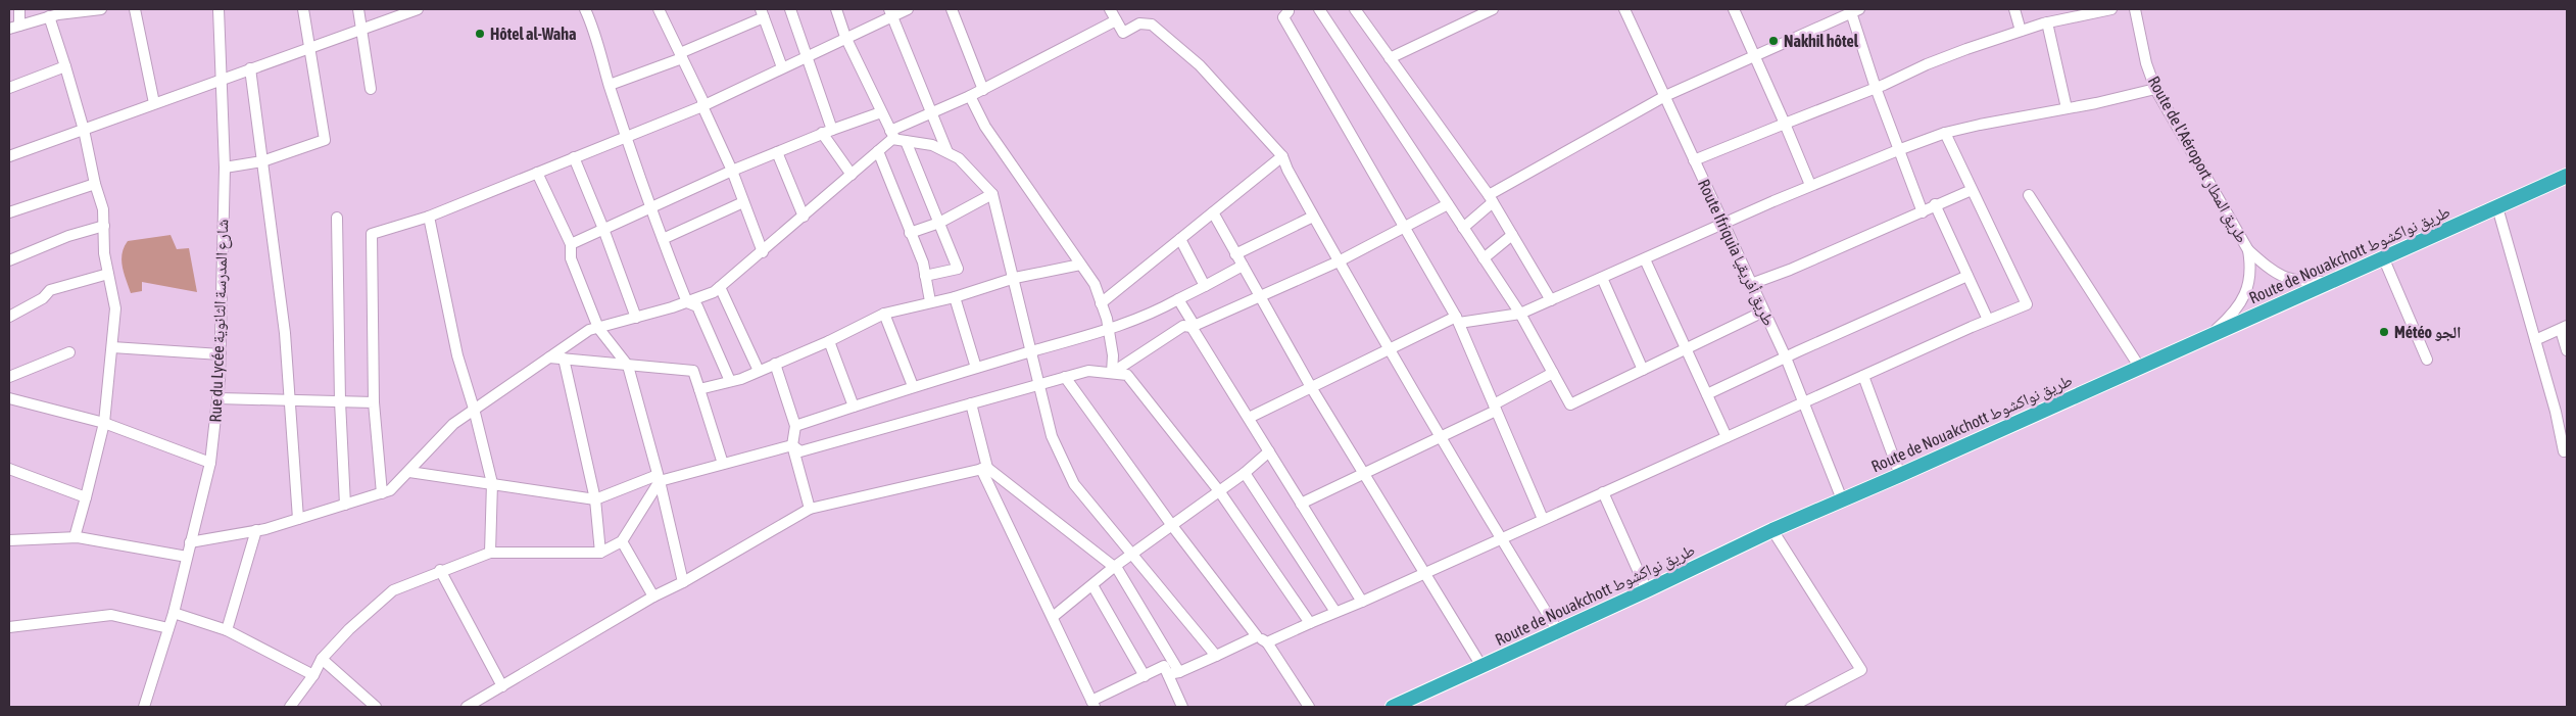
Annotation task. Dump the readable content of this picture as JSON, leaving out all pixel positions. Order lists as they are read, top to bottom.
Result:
{
  "streets": {
    "highway": ["Route de Nouakchott طريق نواكشوط"],
    "street": ["Route de l'Aéroport طريق المطار", "Route Ifriquia طريق أفريقيا", "Rue du Lycée شارع المدرسة الثانوية"]
  },
  "crossings": [
    ["Route de l'Aéroport طريق المطار", "Route de Nouakchott طريق نواكشوط"],
    ["Route Ifriquia طريق أفريقيا", "Route de Nouakchott طريق نواكشوط"]
  ],
  "places": ["Hôtel al-Waha", "Nakhil hôtel", "Météo الجو"]
}
